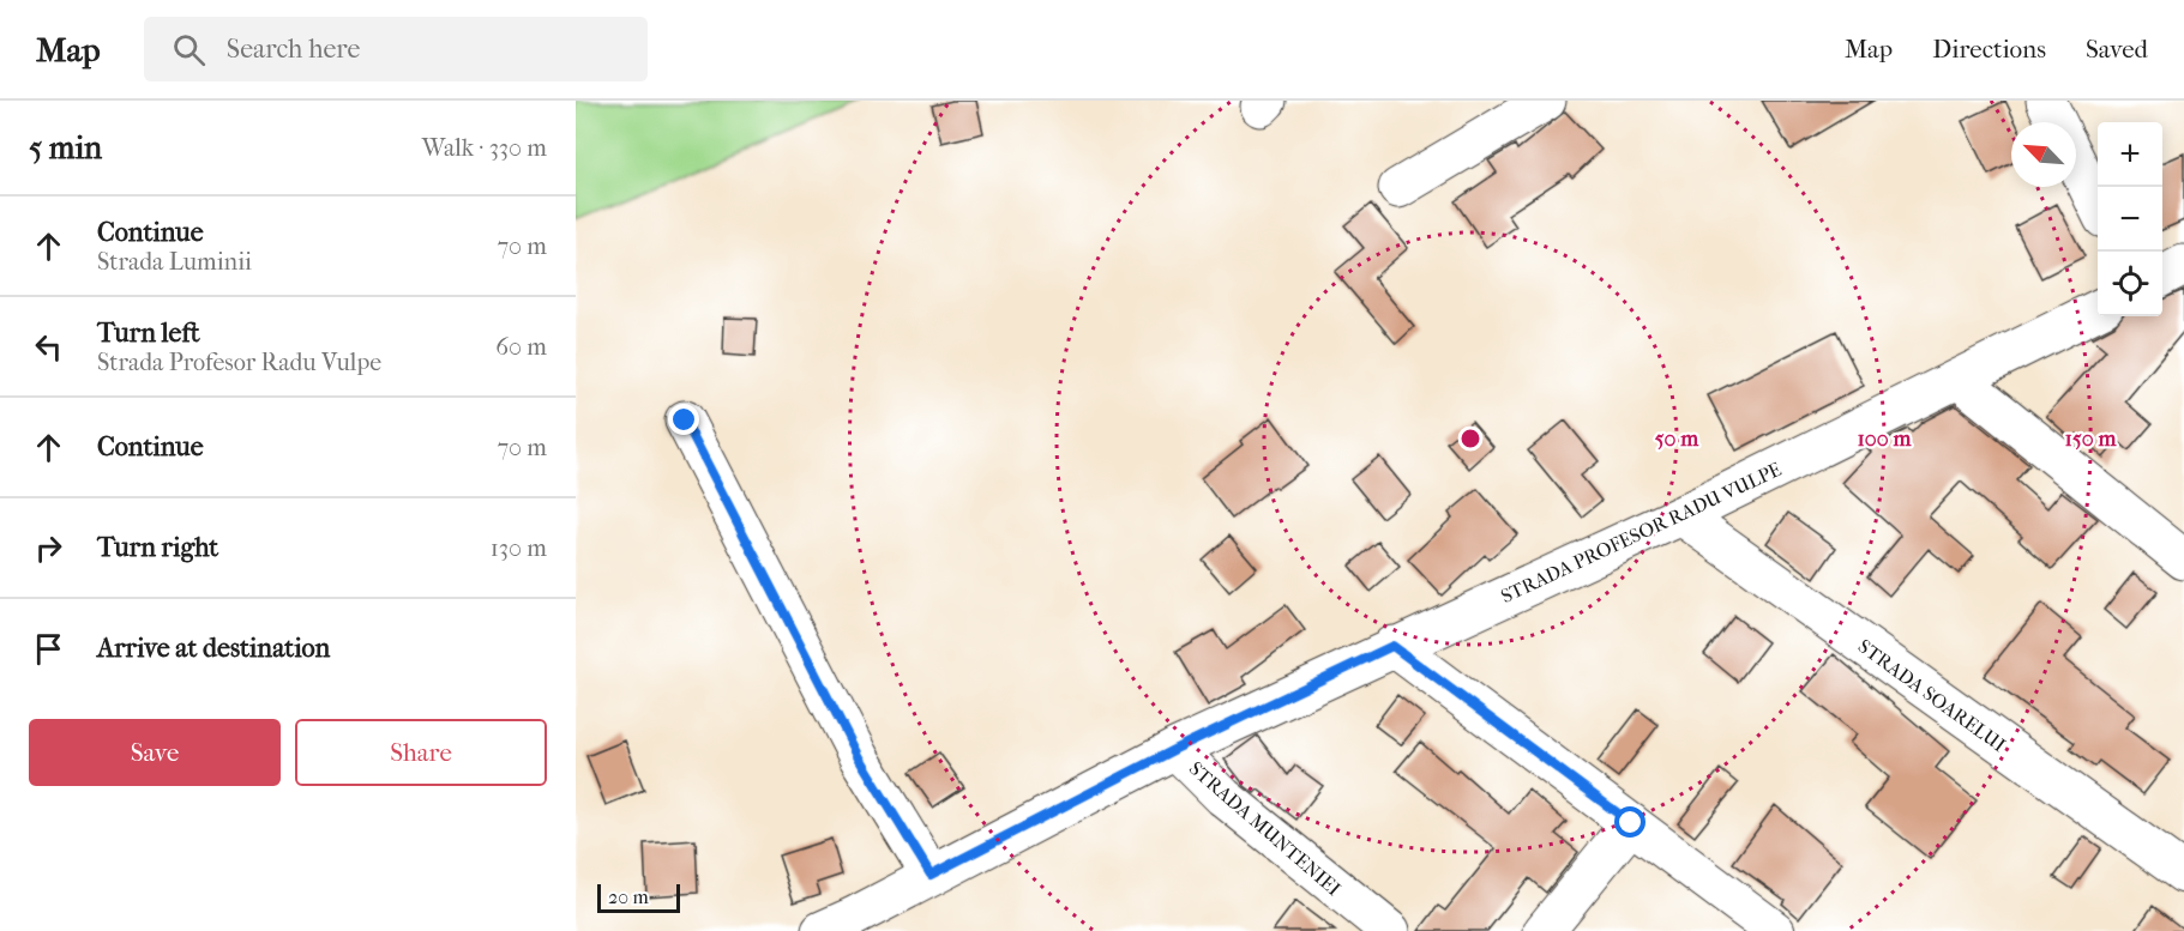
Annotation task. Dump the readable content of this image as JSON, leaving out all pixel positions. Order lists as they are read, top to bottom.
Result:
{
  "streets": {
    "street": ["STRADA PROFESOR RADU VULPE", "STRADA SOARELUI", "STRADA MUNTENIEI"]
  },
  "crossings": [
    ["STRADA PROFESOR RADU VULPE", "STRADA SOARELUI"],
    ["STRADA PROFESOR RADU VULPE", "STRADA MUNTENIEI"]
  ],
  "scale_bar": "20 m",
  "north": "top left",
  "page": {
    "header": "Map",
    "search": "Search here",
    "nav": ["Map", "Directions", "Saved"],
    "heading": ["5 min", "Walk · 330 m"],
    "map_buttons": ["+", "−"],
    "list": [
      ["Continue", "Strada Luminii", "70 m"],
      ["Turn left", "Strada Profesor Radu Vulpe", "60 m"],
      ["Continue", "70 m"],
      ["Turn right", "130 m"],
      "Arrive at destination"
    ],
    "buttons": ["Save", "Share"],
    "scale": "20 m"
  },
  "rings": ["50 m", "100 m", "150 m"]
}
